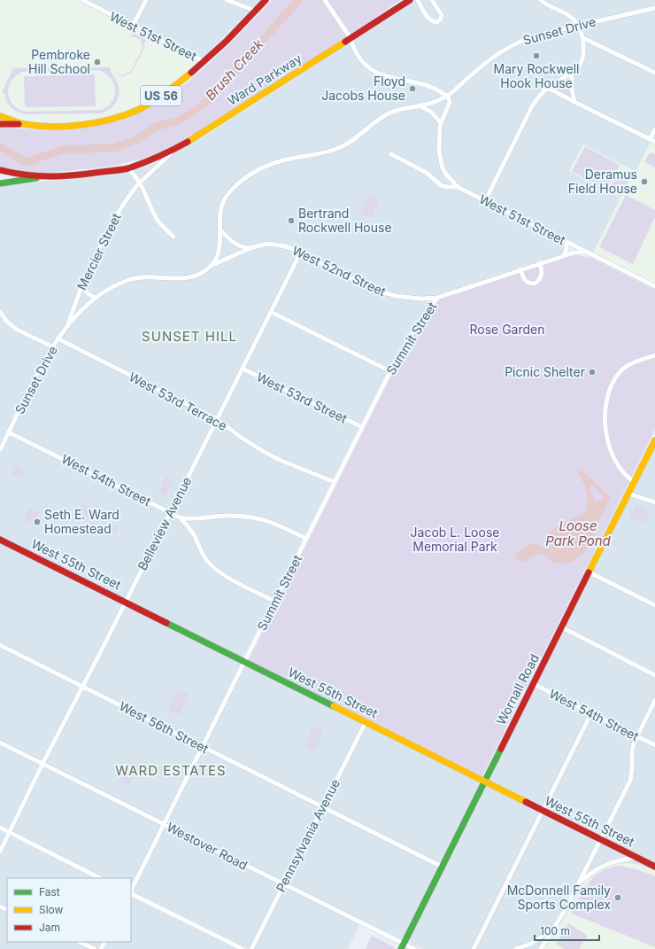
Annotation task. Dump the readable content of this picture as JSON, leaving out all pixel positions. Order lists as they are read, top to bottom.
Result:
{
  "streets": {
    "main road": [
      "Ward Parkway",
      "US 56",
      "West 55th Street",
      "Wornall Road"
    ],
    "street": [
      "Sunset Drive",
      "West 51st Street",
      "Mercier Street",
      "West 52nd Street",
      "Summit Street",
      "West 53rd Street",
      "West 53rd Terrace",
      "West 54th Street",
      "Belleview Avenue",
      "West 56th Street",
      "Pennsylvania Avenue",
      "Westover Road"
    ]
  },
  "crossings": [
    ["Sunset Drive", "Mercier Street"],
    ["Sunset Drive", "West 52nd Street"],
    ["Sunset Drive", "West 53rd Terrace"],
    ["Sunset Drive", "West 54th Street"],
    ["West 51st Street", "US 56"],
    ["West 51st Street", "West 52nd Street"],
    ["Ward Parkway", "Mercier Street"],
    ["West 52nd Street", "Summit Street"],
    ["West 52nd Street", "Belleview Avenue"],
    ["Summit Street", "West 53rd Street"],
    ["Summit Street", "West 53rd Terrace"],
    ["Summit Street", "West 54th Street"],
    ["Summit Street", "West 55th Street"],
    ["Summit Street", "West 56th Street"],
    ["Summit Street", "Westover Road"],
    ["West 53rd Street", "Belleview Avenue"],
    ["West 53rd Terrace", "Belleview Avenue"],
    ["West 54th Street", "Belleview Avenue"],
    ["West 54th Street", "Wornall Road"],
    ["Belleview Avenue", "West 55th Street"],
    ["Belleview Avenue", "West 56th Street"],
    ["Belleview Avenue", "Westover Road"],
    ["West 55th Street", "Wornall Road"],
    ["West 55th Street", "Pennsylvania Avenue"],
    ["Wornall Road", "West 56th Street"],
    ["Wornall Road", "Westover Road"],
    ["West 56th Street", "Pennsylvania Avenue"],
    ["Pennsylvania Avenue", "Westover Road"]
  ],
  "districts": ["SUNSET HILL", "WARD ESTATES"],
  "water": ["Brush Creek", "Loose Park Pond"],
  "parks": ["Rose Garden", "Jacob L. Loose Memorial Park"],
  "places": [
    "Mary Rockwell Hook House",
    "Pembroke Hill School",
    "Floyd Jacobs House",
    "Deramus Field House",
    "Bertrand Rockwell House",
    "Picnic Shelter",
    "Seth E. Ward Homestead",
    "McDonnell Family Sports Complex"
  ],
  "legend": ["Fast", "Slow", "Jam"],
  "scale_bar": "100 m"
}
